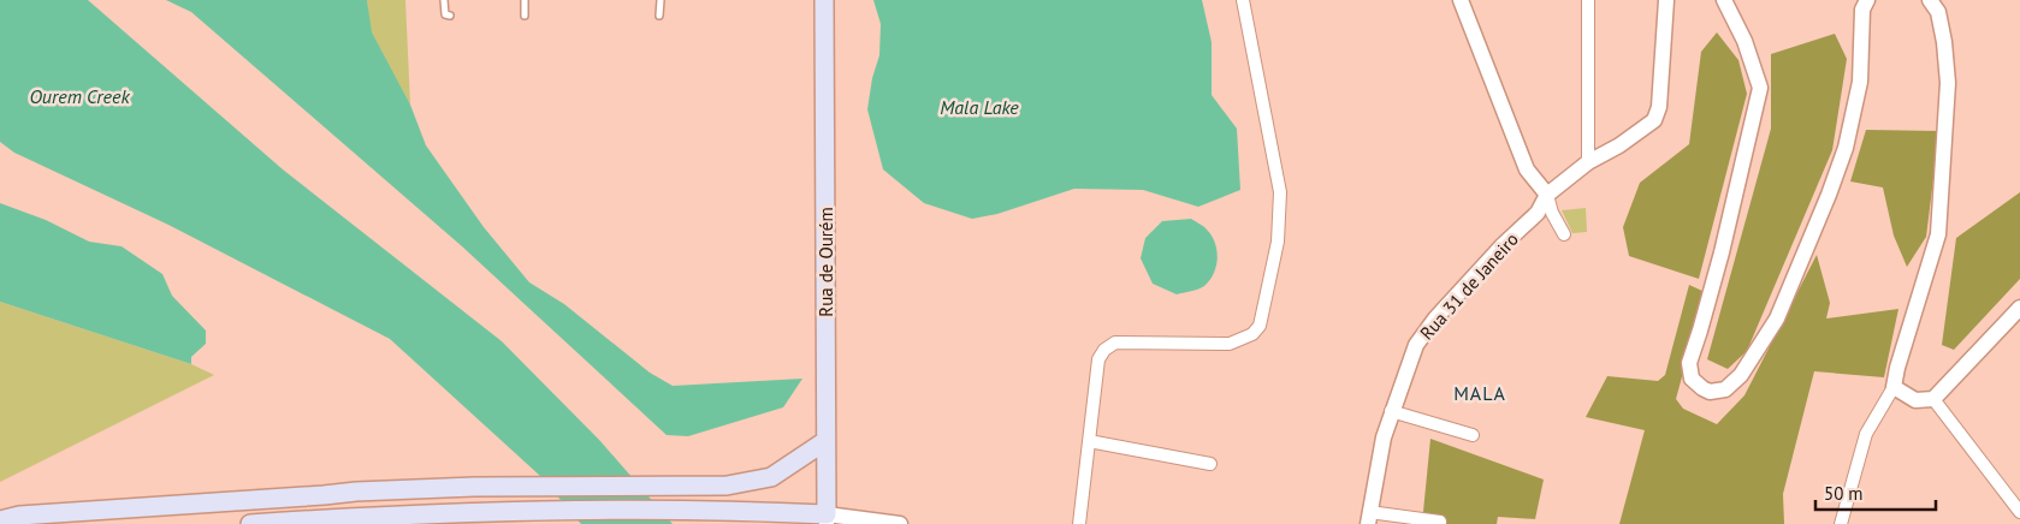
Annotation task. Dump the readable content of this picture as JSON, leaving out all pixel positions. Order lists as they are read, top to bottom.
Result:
{
  "streets": {
    "main road": ["Rua de Ourém"],
    "street": ["Rua 31 de Janeiro"]
  },
  "districts": ["MALA"],
  "water": ["Ourem Creek", "Mala Lake"],
  "scale_bar": "50 m"
}
